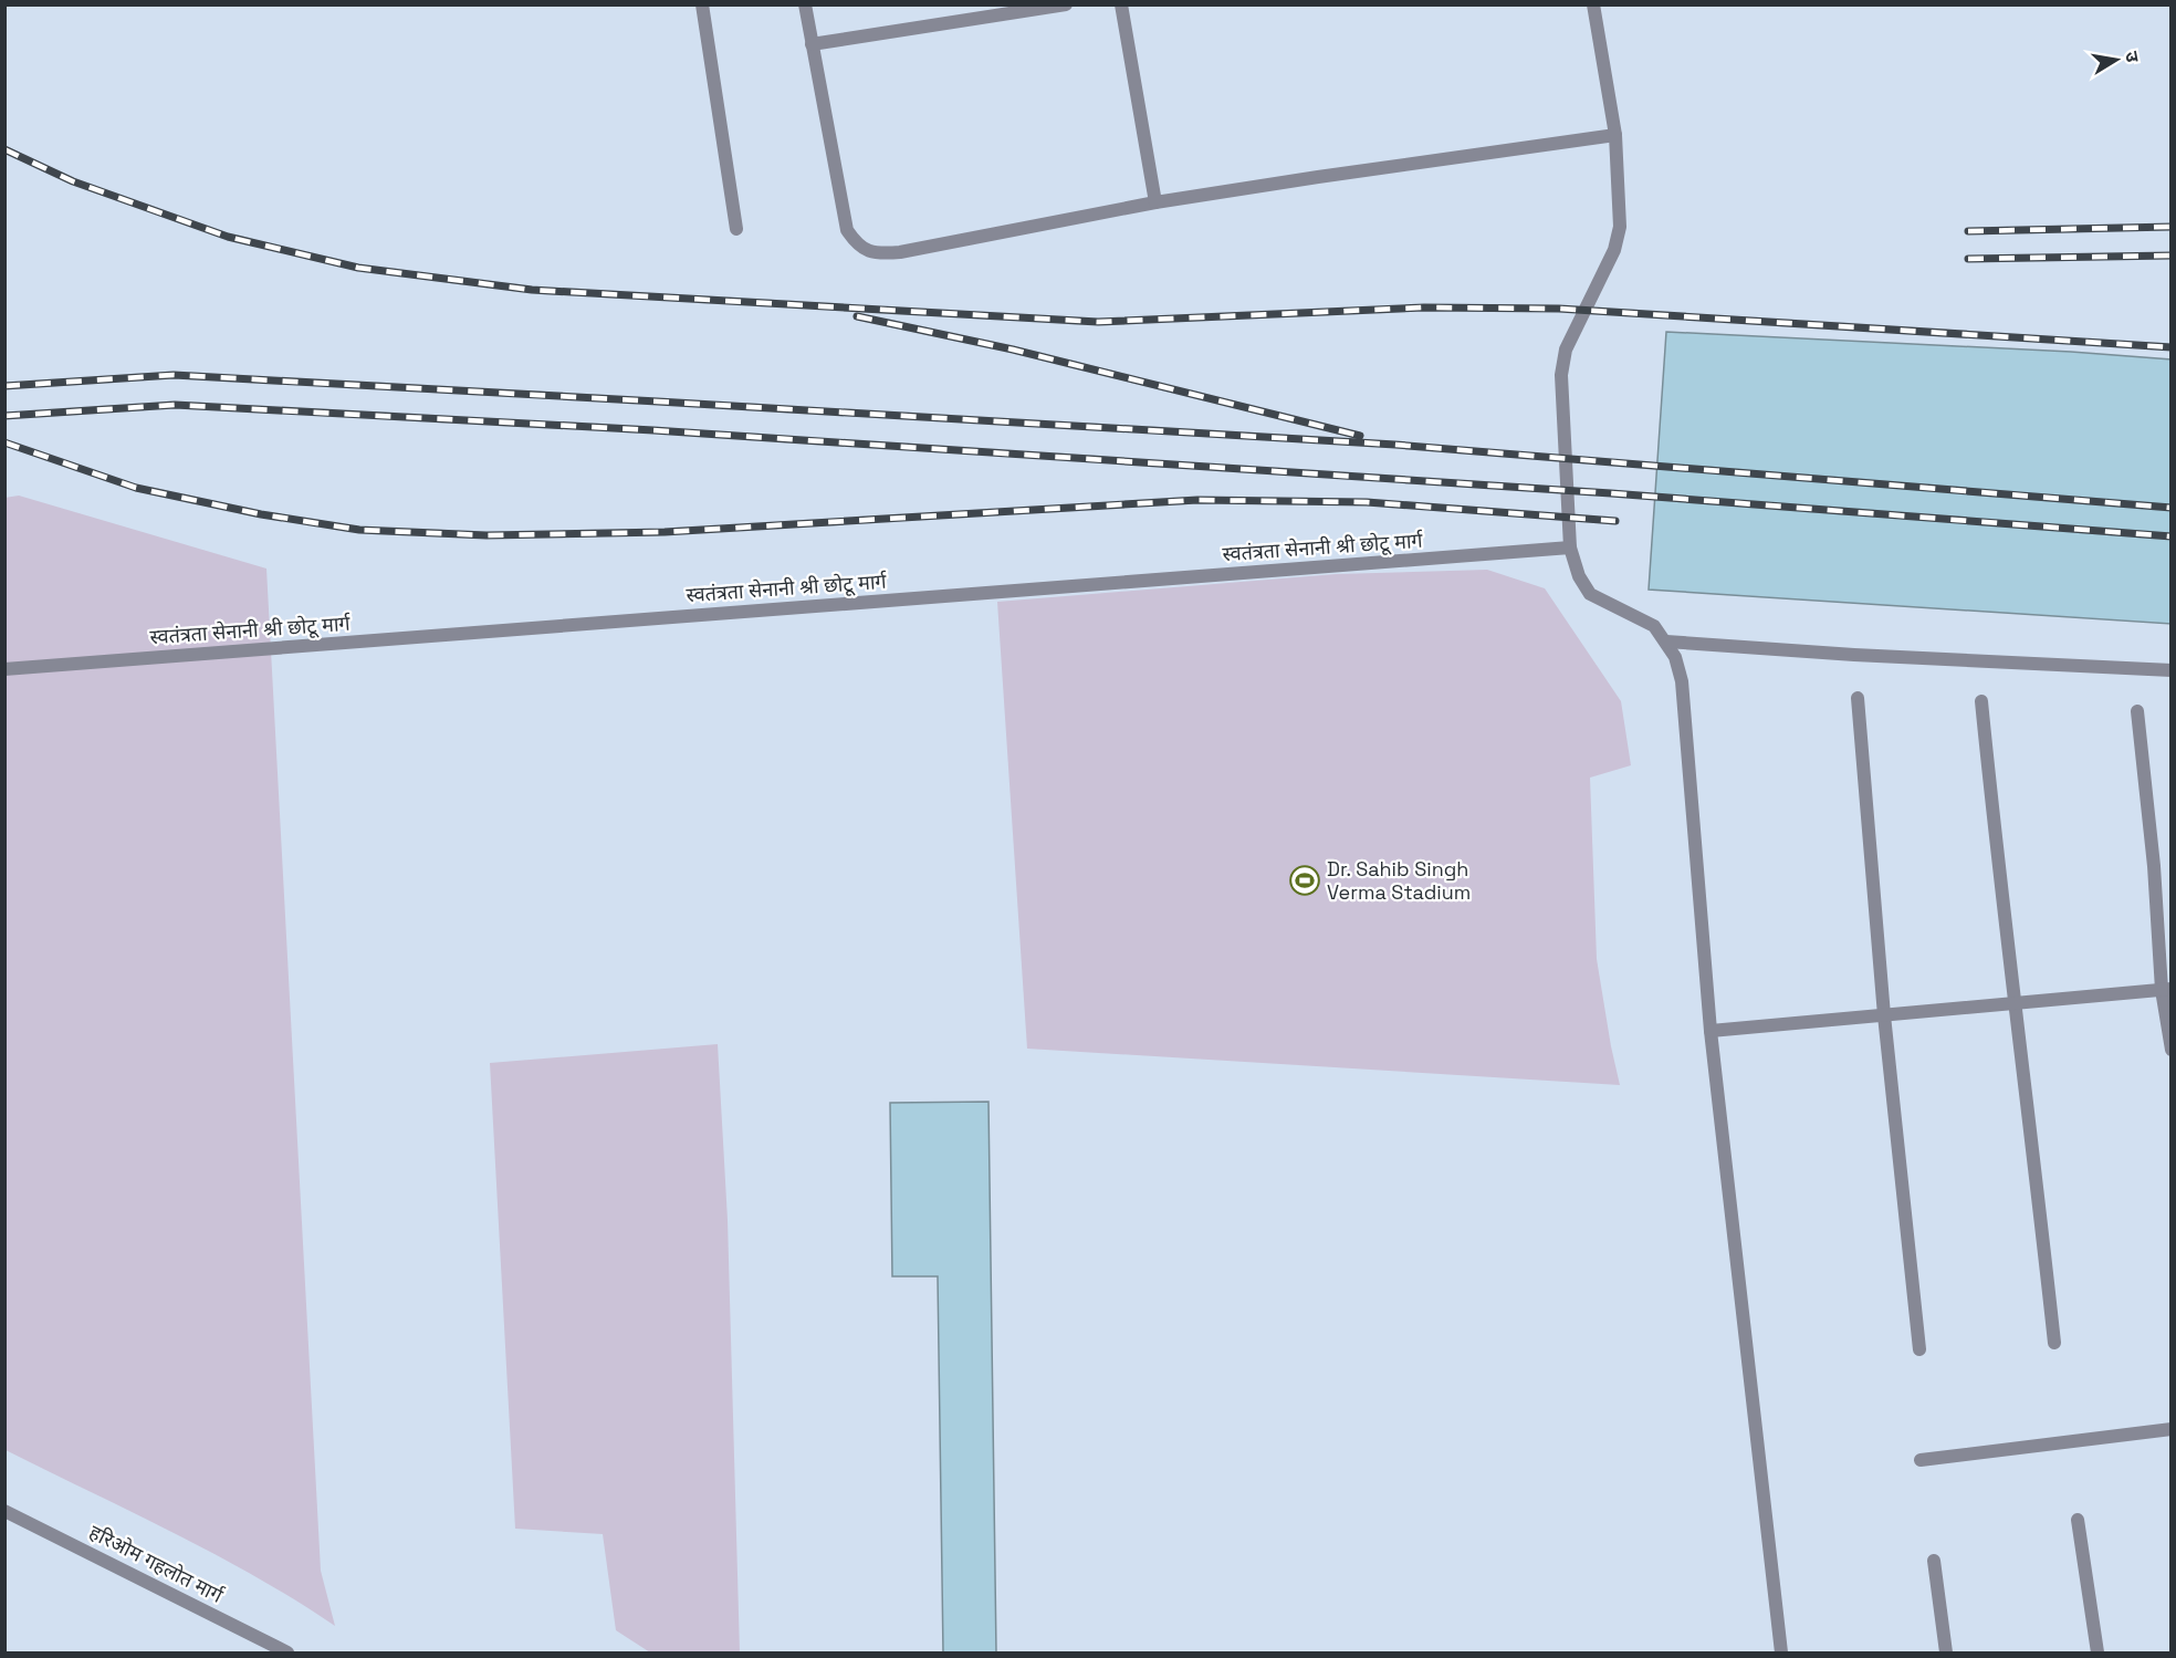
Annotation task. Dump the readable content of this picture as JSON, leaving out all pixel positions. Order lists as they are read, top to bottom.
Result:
{
  "streets": {
    "street": ["स्वतंत्रता सेनानी श्री छोटू मार्ग", "हरिओम गहलोत मार्ग"]
  },
  "places": {
    "sports": ["Dr. Sahib Singh Verma Stadium"]
  },
  "north": "right"
}
